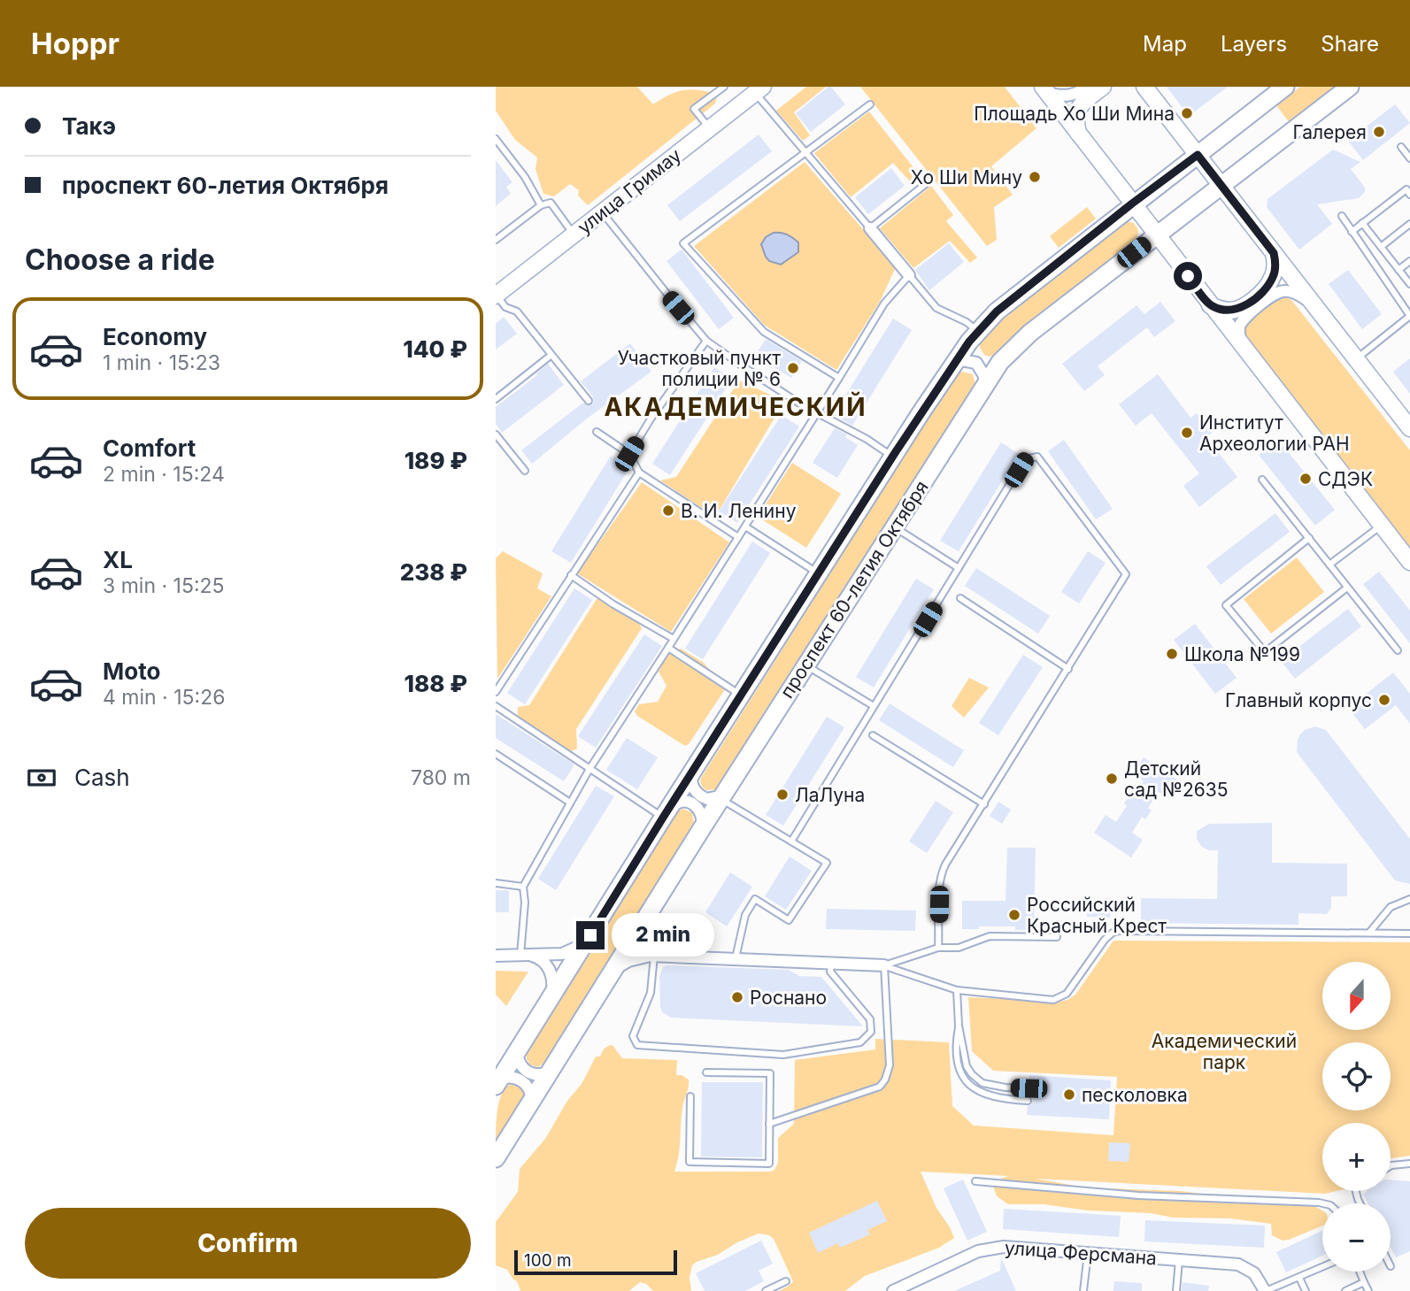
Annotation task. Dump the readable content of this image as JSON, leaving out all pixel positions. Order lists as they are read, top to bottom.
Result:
{
  "streets": {
    "main road": ["улица Гримау", "проспект 60-летия Октября"],
    "street": ["улица Ферсмана"]
  },
  "districts": ["АКАДЕМИЧЕСКИЙ"],
  "parks": ["Академический парк"],
  "places": [
    "Площадь Хо Ши Мина",
    "Галерея",
    "Хо Ши Мину",
    "Участковый пункт полиции № 6",
    "Институт Археологии РАН",
    "СДЭК",
    "В. И. Ленину",
    "Школа №199",
    "Главный корпус",
    "Детский сад №2635",
    "ЛаЛуна",
    "Российский Красный Крест",
    "Роснано",
    "песколовка"
  ],
  "scale_bar": "100 m",
  "north": "bottom",
  "page": {
    "header": "Hoppr",
    "nav": ["Map", "Layers", "Share"],
    "banner": ["Такэ", "проспект 60-летия Октября"],
    "heading": "Choose a ride",
    "list": [
      {
        "name": "Economy",
        "note": "1 min · 15:23",
        "value": "140 ₽"
      },
      {
        "name": "Comfort",
        "note": "2 min · 15:24",
        "value": "189 ₽"
      },
      {
        "name": "XL",
        "note": "3 min · 15:25",
        "value": "238 ₽"
      },
      {
        "name": "Moto",
        "note": "4 min · 15:26",
        "value": "188 ₽"
      }
    ],
    "pay": ["Cash", "780 m"],
    "bubble": "2 min",
    "map_buttons": ["+", "−"],
    "buttons": "Confirm",
    "scale": "100 m"
  }
}
